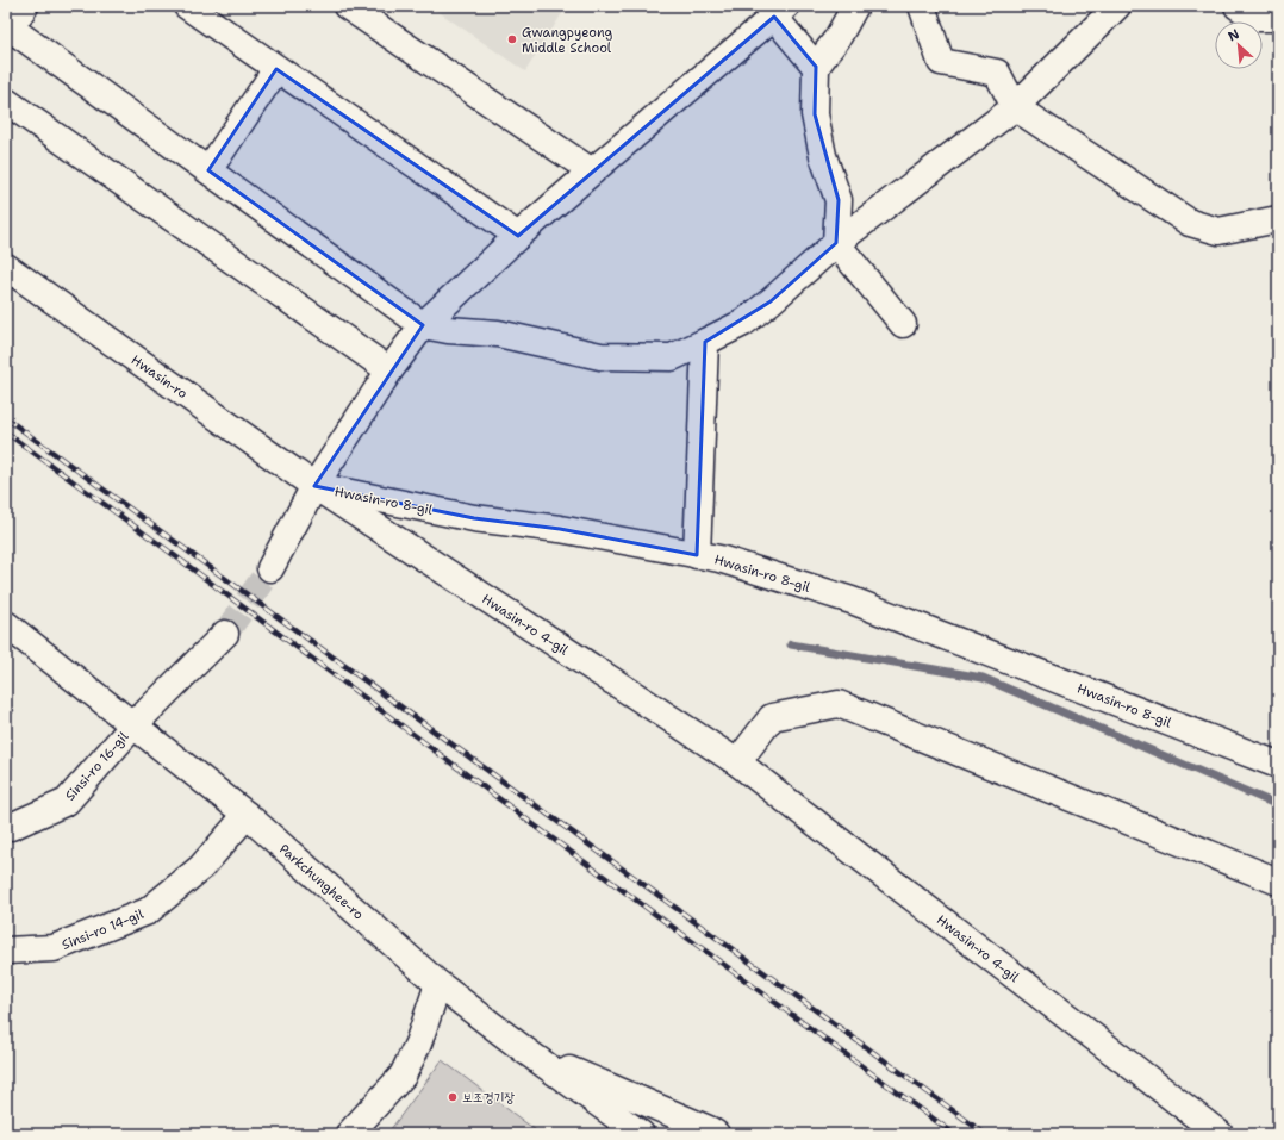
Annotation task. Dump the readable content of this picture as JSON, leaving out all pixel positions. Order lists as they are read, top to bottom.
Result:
{
  "streets": {
    "street": [
      "Hwasin-ro",
      "Hwasin-ro 8-gil",
      "Hwasin-ro 4-gil",
      "Sinsi-ro 16-gil",
      "Parkchunghee-ro",
      "Sinsi-ro 14-gil"
    ]
  },
  "crossings": [
    ["Hwasin-ro", "Hwasin-ro 8-gil"],
    ["Hwasin-ro", "Hwasin-ro 4-gil"],
    ["Hwasin-ro 8-gil", "Hwasin-ro 4-gil"],
    ["Sinsi-ro 16-gil", "Parkchunghee-ro"],
    ["Parkchunghee-ro", "Sinsi-ro 14-gil"]
  ],
  "places": ["Gwangpyeong Middle School", "보조경기장"],
  "north": "top left"
}
